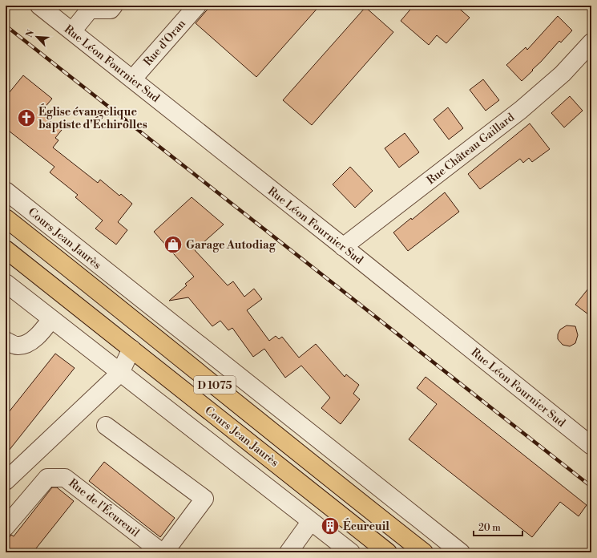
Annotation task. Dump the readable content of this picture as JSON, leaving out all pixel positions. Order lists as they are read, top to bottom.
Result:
{
  "streets": {
    "main road": ["Cours Jean Jaurès", "D 1075"],
    "street": [
      "Rue d'Oran",
      "Rue Léon Fournier Sud",
      "Rue Château Gaillard",
      "Rue de l'Écureuil"
    ]
  },
  "crossings": [
    ["Rue d'Oran", "Rue Léon Fournier Sud"],
    ["Rue Léon Fournier Sud", "Rue Château Gaillard"]
  ],
  "places": {
    "church": ["Église évangelique baptiste d'Échirolles"],
    "shop": ["Garage Autodiag"],
    "building": ["Écureuil"]
  },
  "scale_bar": "20 m",
  "north": "top left"
}
